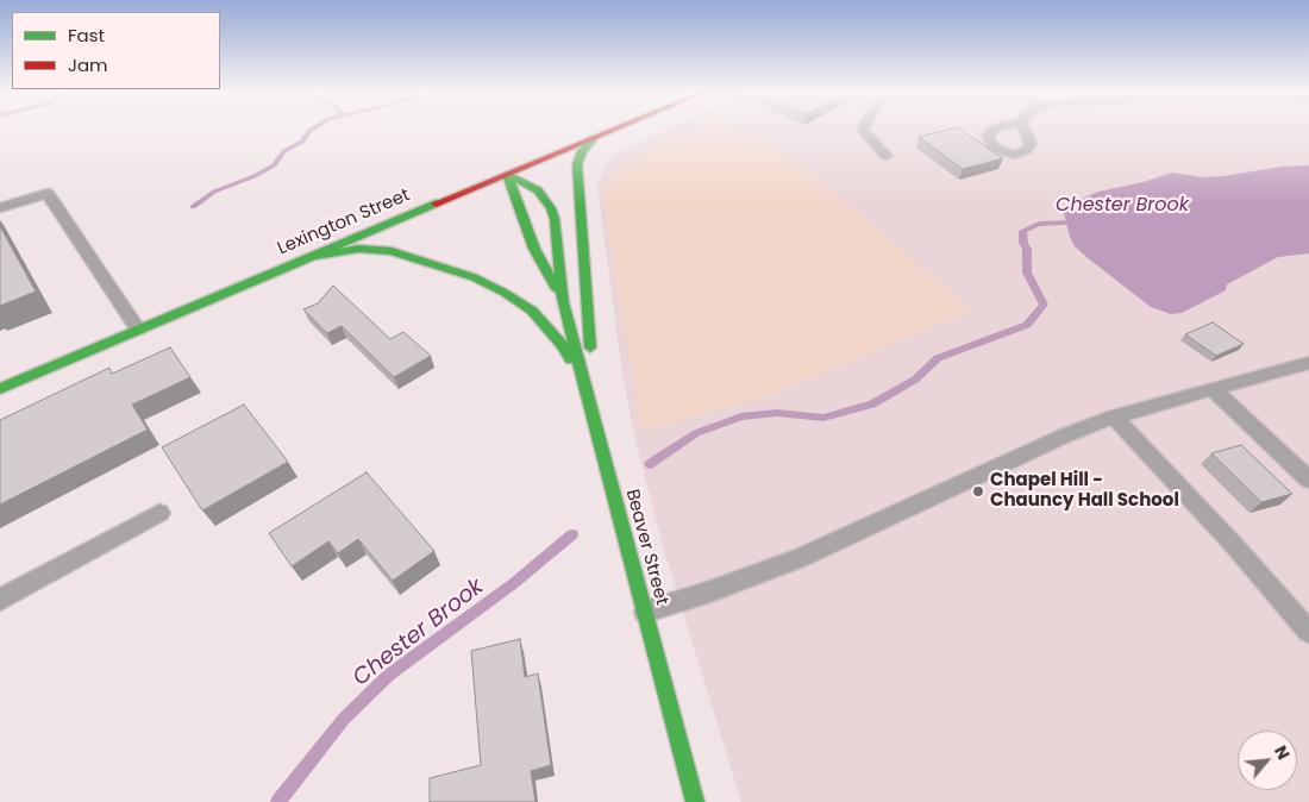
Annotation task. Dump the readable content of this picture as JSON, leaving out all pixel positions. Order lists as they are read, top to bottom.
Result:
{
  "streets": {
    "main road": ["Lexington Street", "Beaver Street"]
  },
  "crossings": [
    ["Lexington Street", "Beaver Street"]
  ],
  "water": ["Chester Brook"],
  "places": ["Chapel Hill - Chauncy Hall School"],
  "legend": ["Fast", "Jam"],
  "north": "top right"
}
